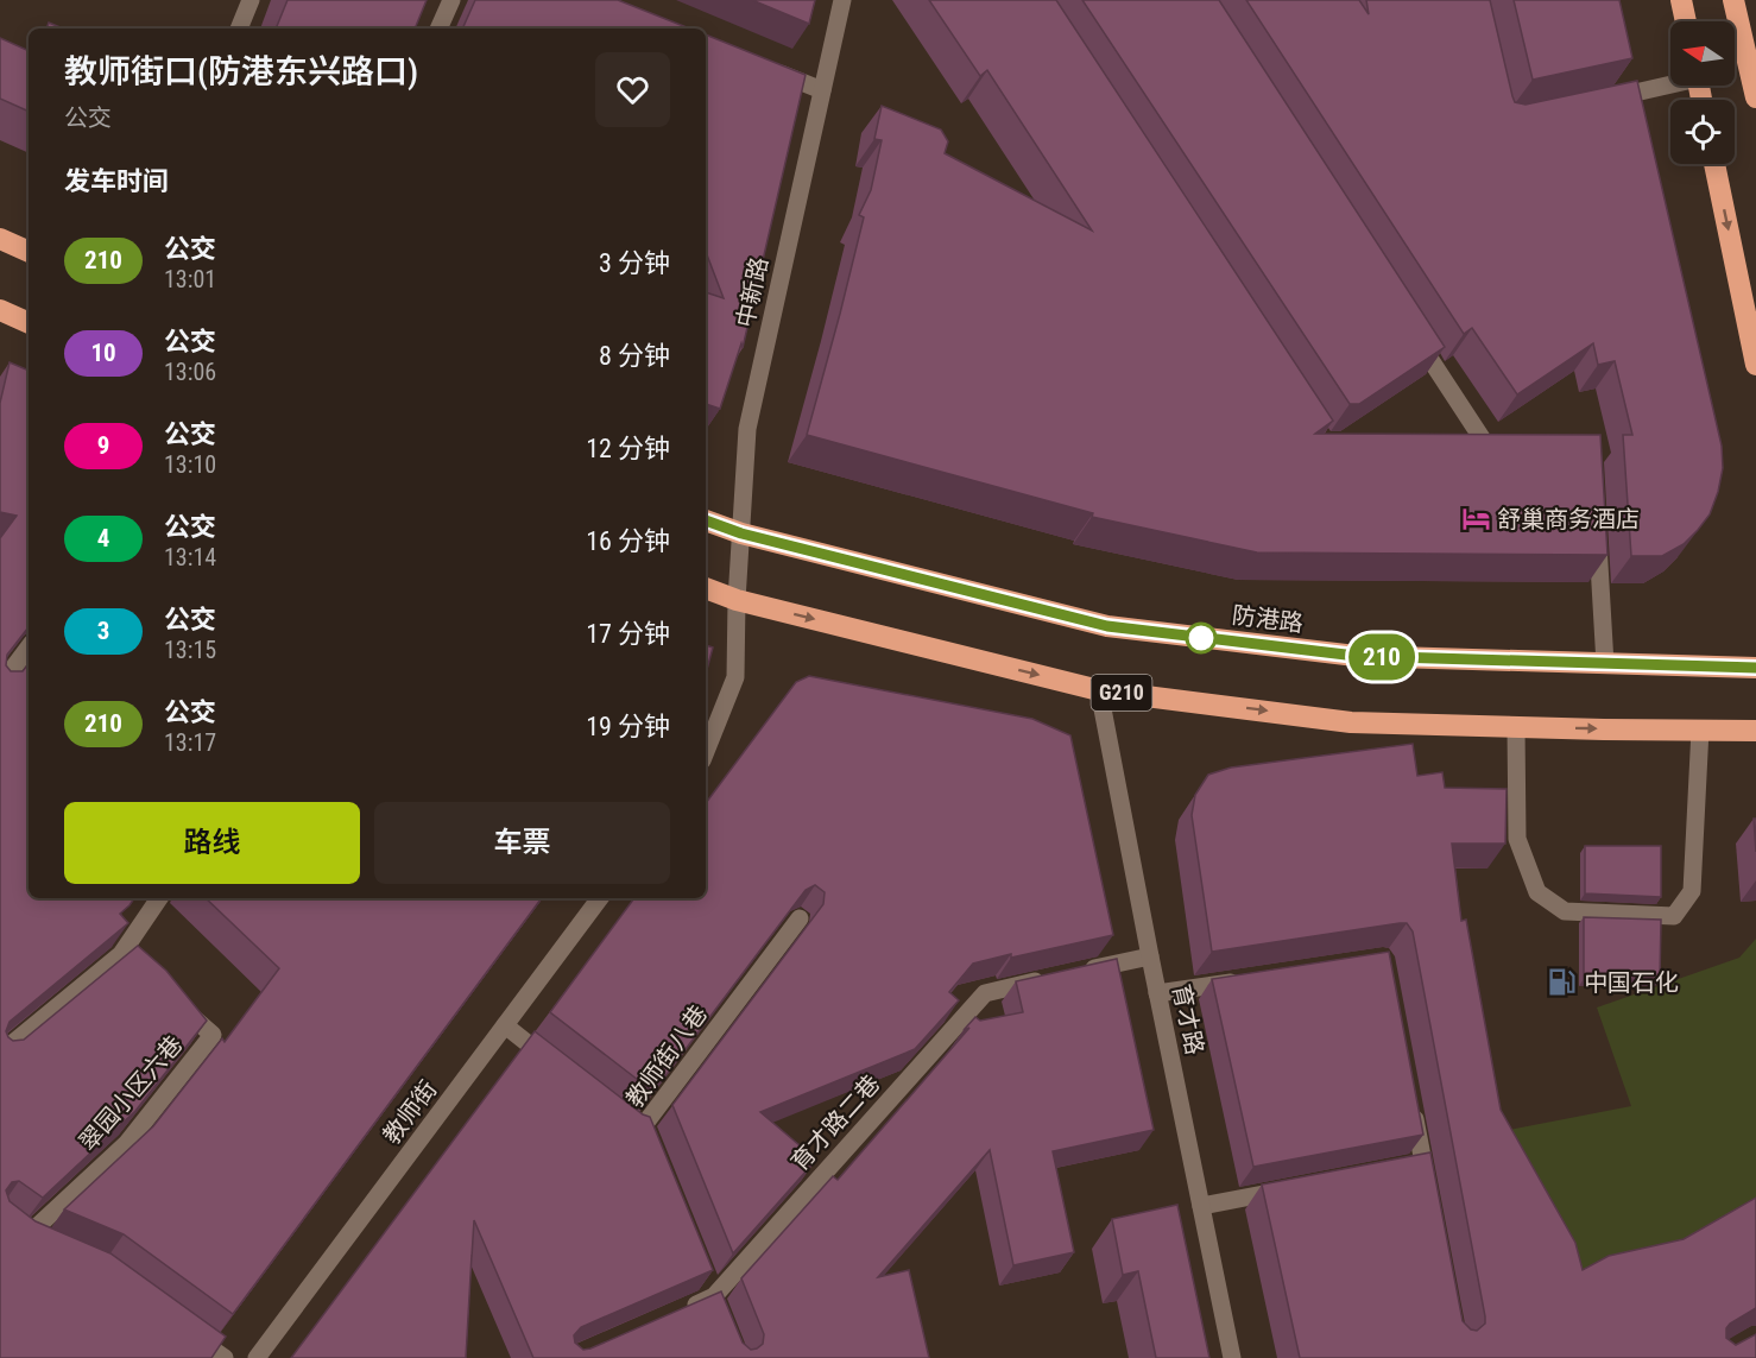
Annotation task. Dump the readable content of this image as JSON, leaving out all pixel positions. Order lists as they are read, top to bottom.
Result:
{
  "streets": {
    "highway": ["防港路", "G210"],
    "street": [
      "中新路",
      "育才路",
      "教师街八巷",
      "翠园小区六巷",
      "教师街",
      "育才路二巷"
    ]
  },
  "crossings": [
    ["中新路", "防港路"],
    ["中新路", "G210"],
    ["G210", "育才路"]
  ],
  "places": {
    "hotel": ["舒巢商务酒店"],
    "fuel station": ["中国石化"]
  },
  "lines": ["bus line 210"],
  "north": "left",
  "page": {
    "on_map": "210",
    "heading": [
      ["教师街口(防港东兴路口)", "公交"],
      "发车时间"
    ],
    "list": [
      {
        "mark": "210",
        "name": "公交",
        "note": "13:01",
        "value": "3 分钟"
      },
      {
        "mark": "10",
        "name": "公交",
        "note": "13:06",
        "value": "8 分钟"
      },
      {
        "mark": "9",
        "name": "公交",
        "note": "13:10",
        "value": "12 分钟"
      },
      {
        "mark": "4",
        "name": "公交",
        "note": "13:14",
        "value": "16 分钟"
      },
      {
        "mark": "3",
        "name": "公交",
        "note": "13:15",
        "value": "17 分钟"
      },
      {
        "mark": "210",
        "name": "公交",
        "note": "13:17",
        "value": "19 分钟"
      }
    ],
    "buttons": ["路线", "车票"]
  }
}
